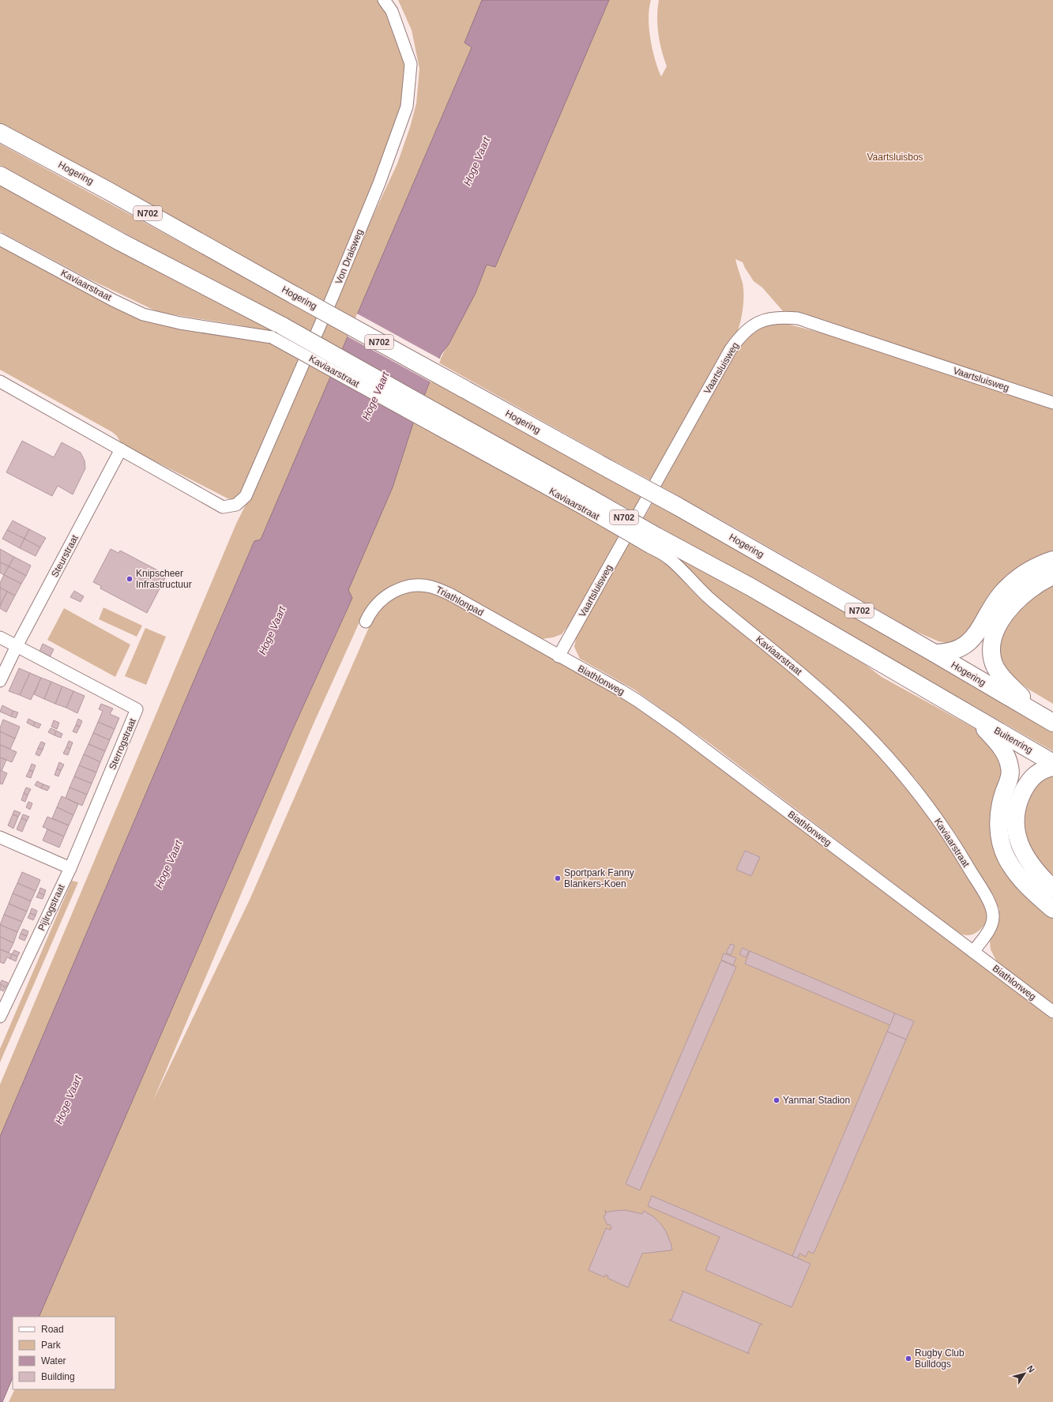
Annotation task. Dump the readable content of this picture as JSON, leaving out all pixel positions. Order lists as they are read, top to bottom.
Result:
{
  "streets": {
    "highway": ["Hogering", "N702", "Buitenring"],
    "street": [
      "Von Draisweg",
      "Kaviaarstraat",
      "Vaartsluisweg",
      "Steurstraat",
      "Triathlonpad",
      "Biathlonweg",
      "Sterrogstraat",
      "Pijlrogstraat"
    ]
  },
  "crossings": [
    ["N702", "Kaviaarstraat"],
    ["N702", "Buitenring"],
    ["Von Draisweg", "Steurstraat"],
    ["Kaviaarstraat", "Biathlonweg"],
    ["Vaartsluisweg", "Triathlonpad"],
    ["Vaartsluisweg", "Biathlonweg"],
    ["Steurstraat", "Sterrogstraat"],
    ["Triathlonpad", "Biathlonweg"],
    ["Sterrogstraat", "Pijlrogstraat"]
  ],
  "water": ["Hoge Vaart"],
  "parks": ["Vaartsluisbos"],
  "places": [
    "Knipscheer Infrastructuur",
    "Sportpark Fanny Blankers-Koen",
    "Yanmar Stadion",
    "Rugby Club Bulldogs"
  ],
  "legend": [
    "Road",
    "Park",
    "Water",
    "Building"
  ],
  "north": "top right"
}
